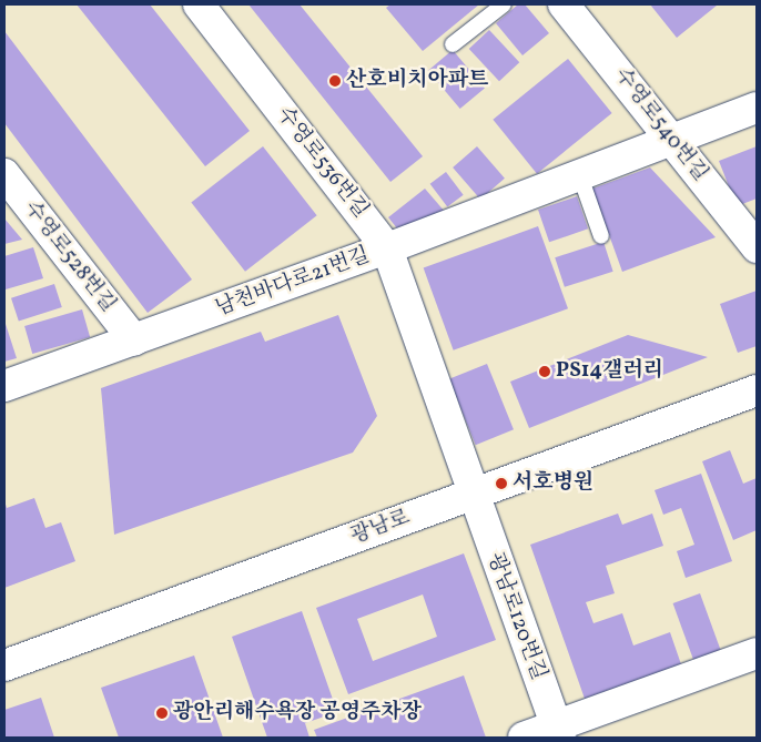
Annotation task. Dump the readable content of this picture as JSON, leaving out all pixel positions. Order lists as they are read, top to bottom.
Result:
{
  "streets": {
    "street": [
      "수영로540번길",
      "수영로536번길",
      "수영로528번길",
      "남천바다로21번길",
      "광남로",
      "광남로120번길"
    ]
  },
  "crossings": [
    ["수영로540번길", "남천바다로21번길"],
    ["수영로536번길", "남천바다로21번길"],
    ["수영로536번길", "광남로"],
    ["수영로536번길", "광남로120번길"],
    ["수영로528번길", "남천바다로21번길"],
    ["광남로", "광남로120번길"]
  ],
  "places": [
    "산호비치아파트",
    "PS14갤러리",
    "서호병원",
    "광안리해수욕장 공영주차장"
  ]
}
